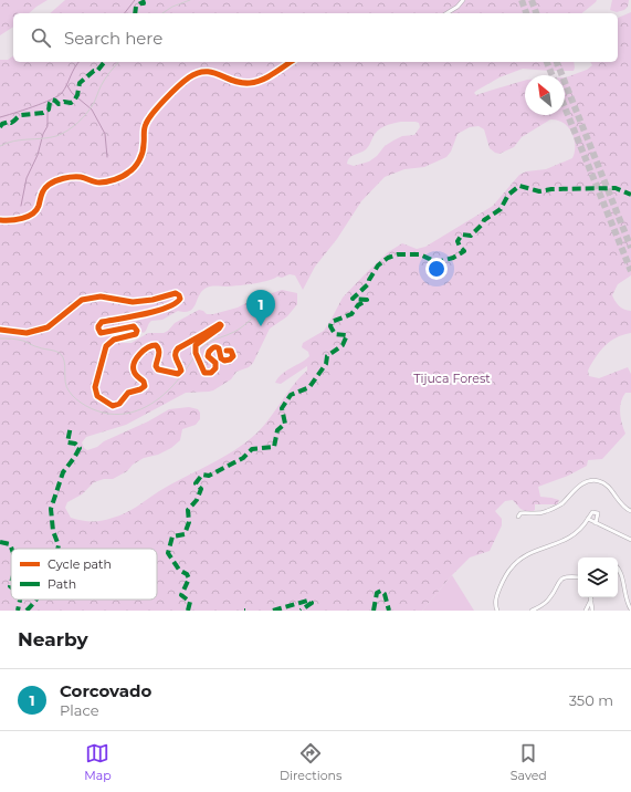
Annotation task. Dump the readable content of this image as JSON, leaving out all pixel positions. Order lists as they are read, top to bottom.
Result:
{
  "parks": ["Tijuca Forest"],
  "legend": ["Cycle path", "Path"],
  "north": "top left",
  "page": {
    "search": "Search here",
    "pins": "1",
    "heading": "Nearby",
    "list": [
      {
        "mark": "1",
        "name": "Corcovado",
        "note": "Place",
        "value": "350 m"
      }
    ],
    "nav": ["Map", "Directions", "Saved"]
  }
}
